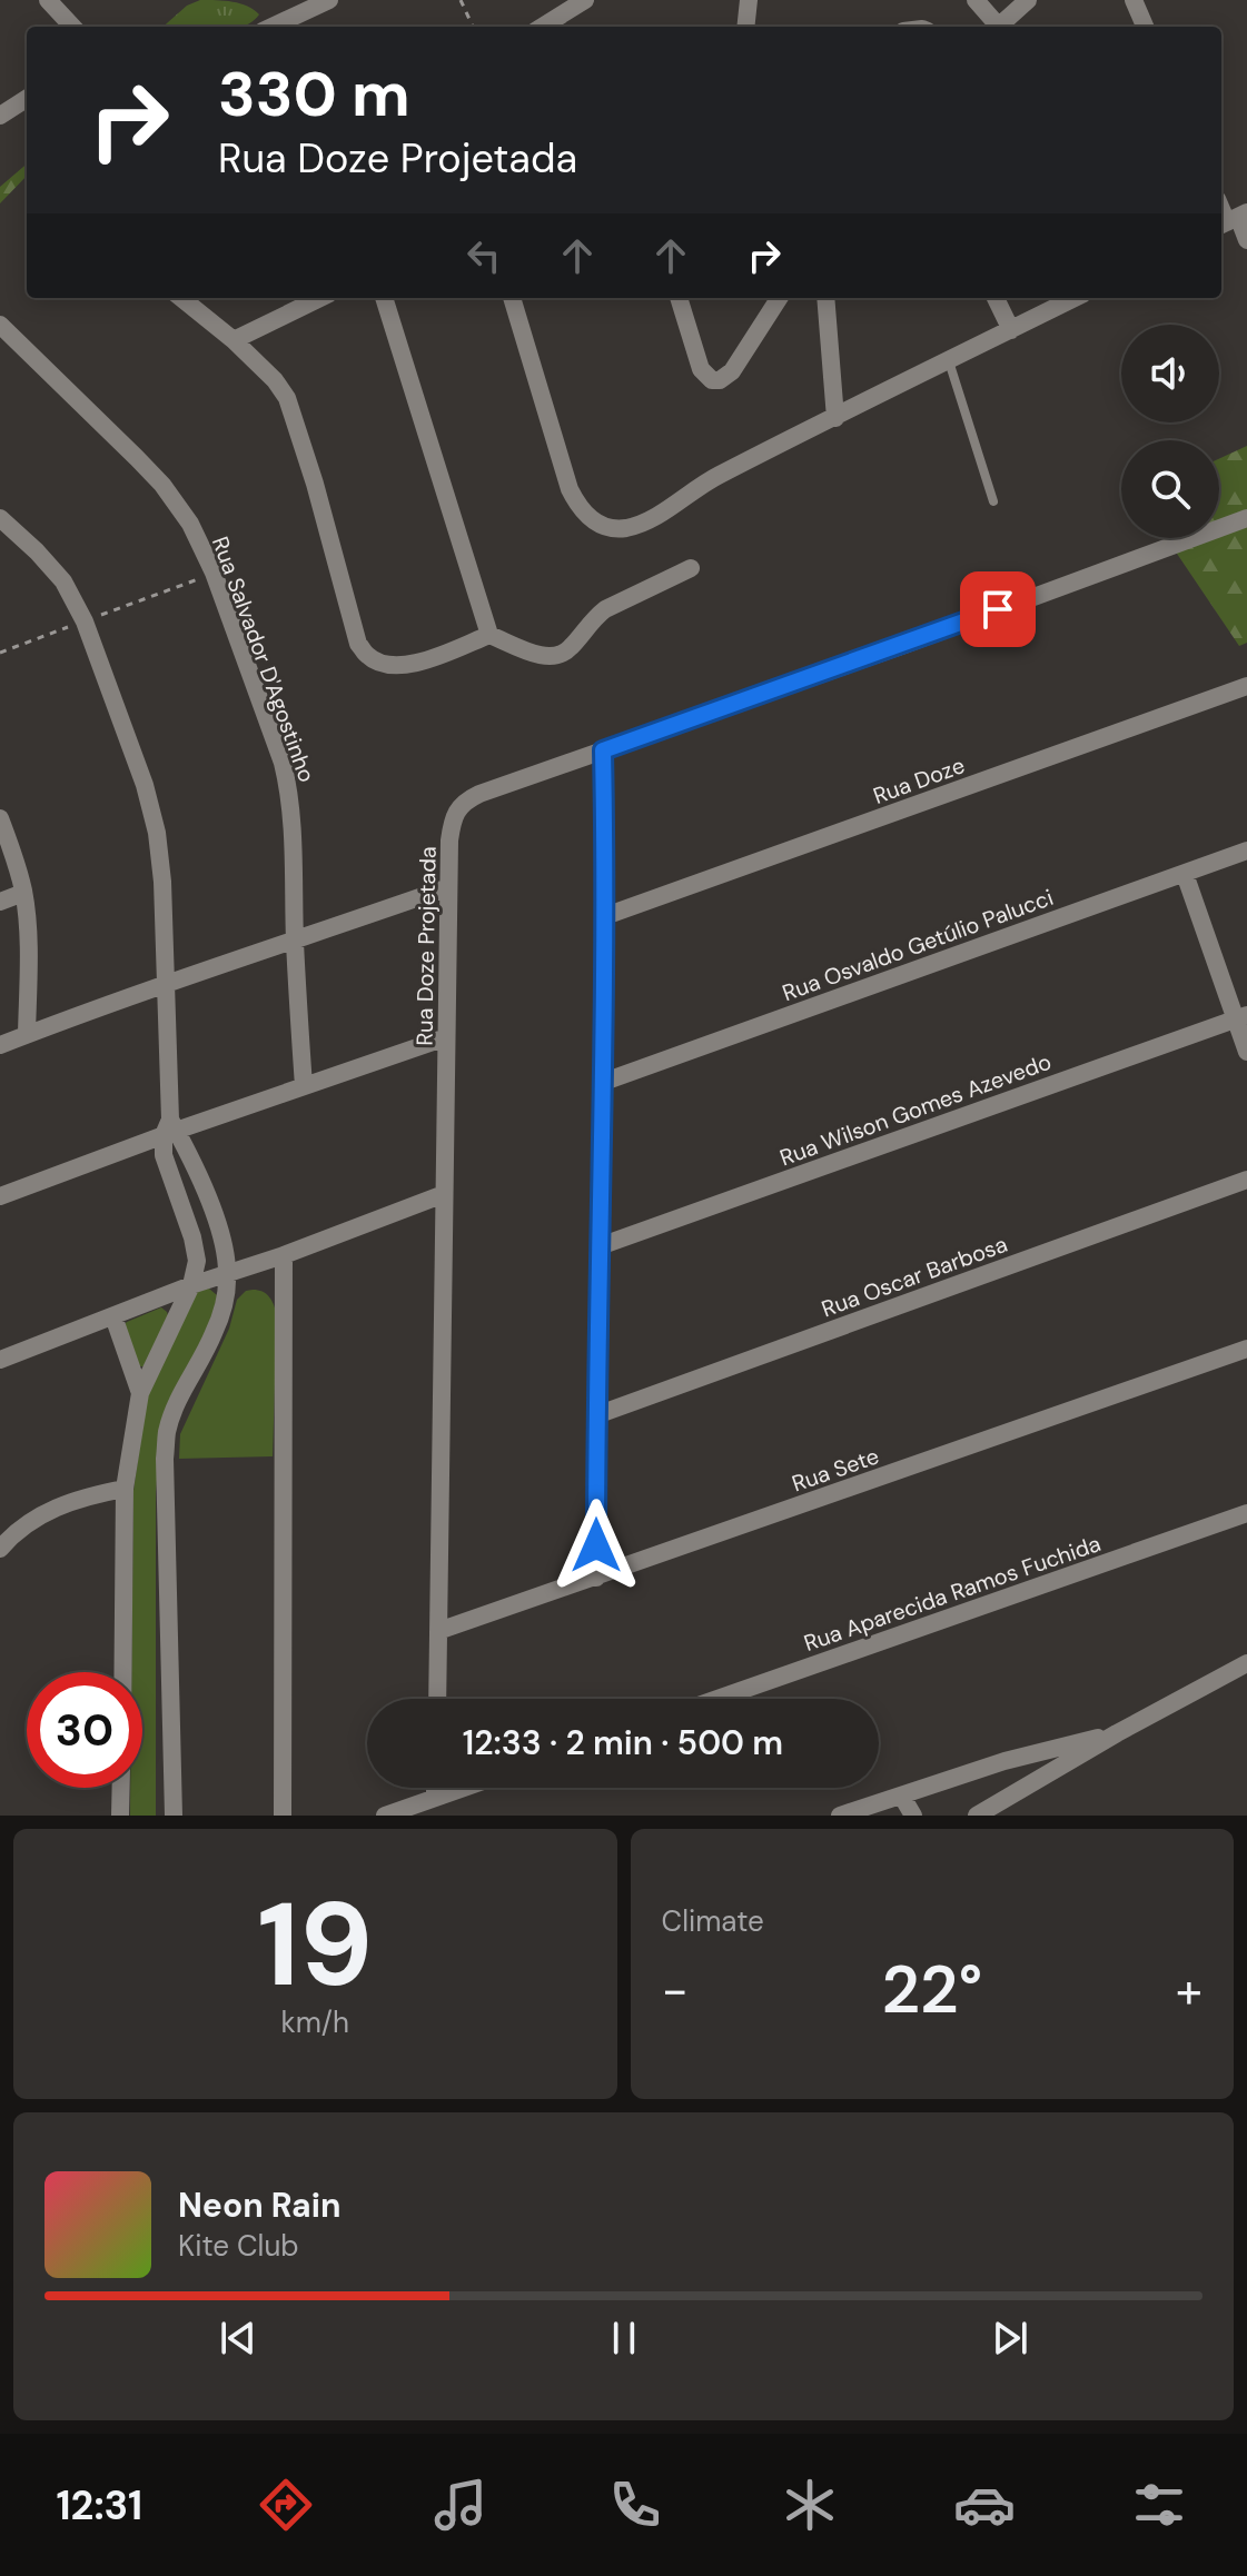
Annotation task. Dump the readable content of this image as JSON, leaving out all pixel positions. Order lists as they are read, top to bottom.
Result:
{
  "streets": {
    "street": [
      "Rua Salvador D'Agostinho",
      "Rua Doze",
      "Rua Osvaldo Getúlio Palucci",
      "Rua Doze Projetada",
      "Rua Wilson Gomes Azevedo",
      "Rua Oscar Barbosa",
      "Rua Sete",
      "Rua Aparecida Ramos Fuchida"
    ]
  },
  "crossings": [
    ["Rua Doze Projetada", "Rua Sete"]
  ],
  "page": {
    "turn": ["330 m", "Rua Doze Projetada"],
    "limit": "30",
    "trip": "12:33 · 2 min · 500 m",
    "tile": [
      ["19", "km/h"],
      "Climate"
    ],
    "heat": ["−", "22°", "+"],
    "song": ["Neon Rain", "Kite Club"],
    "tabs": "12:31"
  }
}
